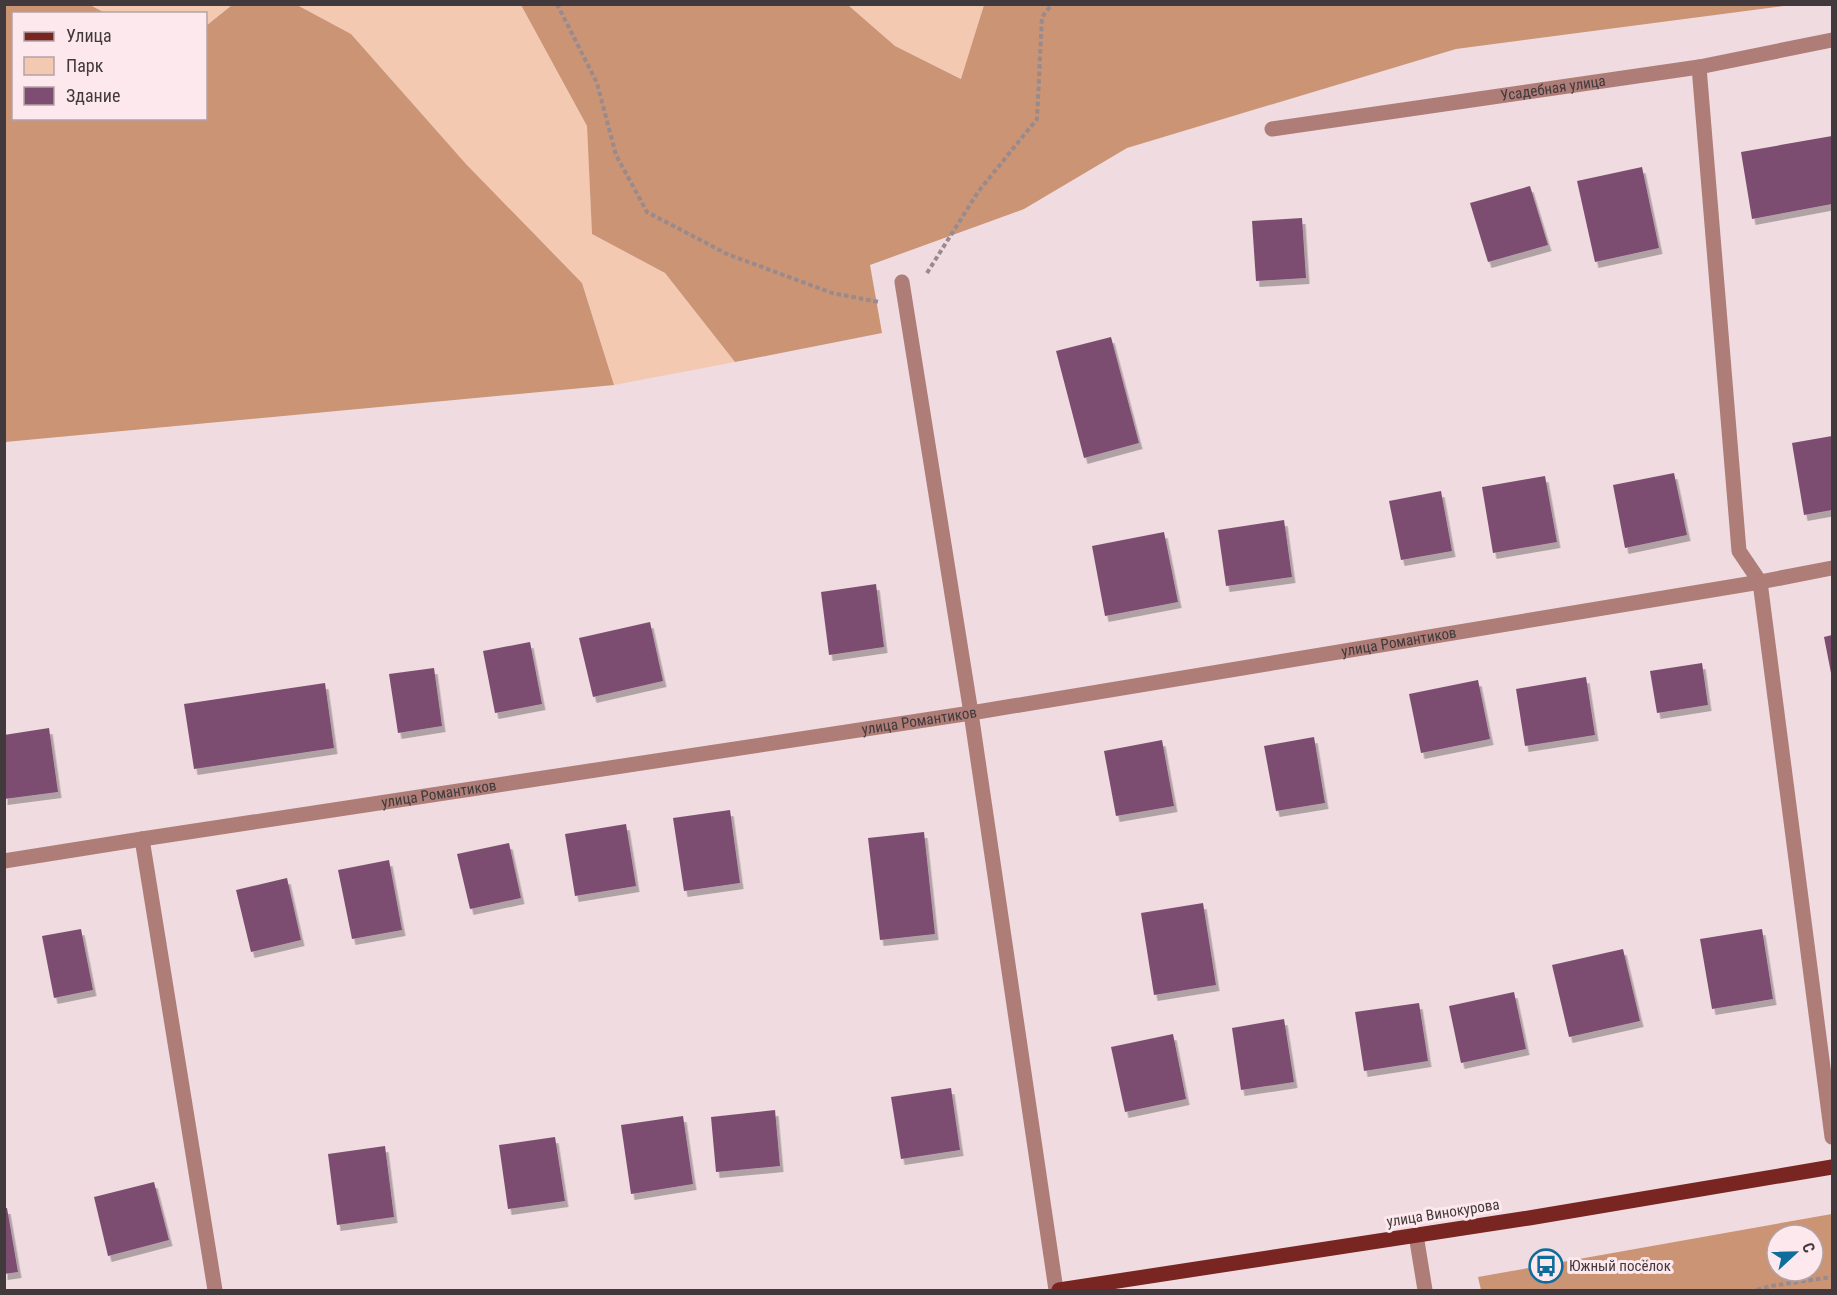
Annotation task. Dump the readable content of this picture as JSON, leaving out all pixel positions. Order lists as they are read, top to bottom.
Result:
{
  "streets": {
    "main road": ["улица Винокурова"],
    "street": ["Усадебная улица", "улица Романтиков"]
  },
  "places": {
    "bus stop": ["Южный посёлок"]
  },
  "legend": ["Улица", "Парк", "Здание"],
  "north": "right"
}
